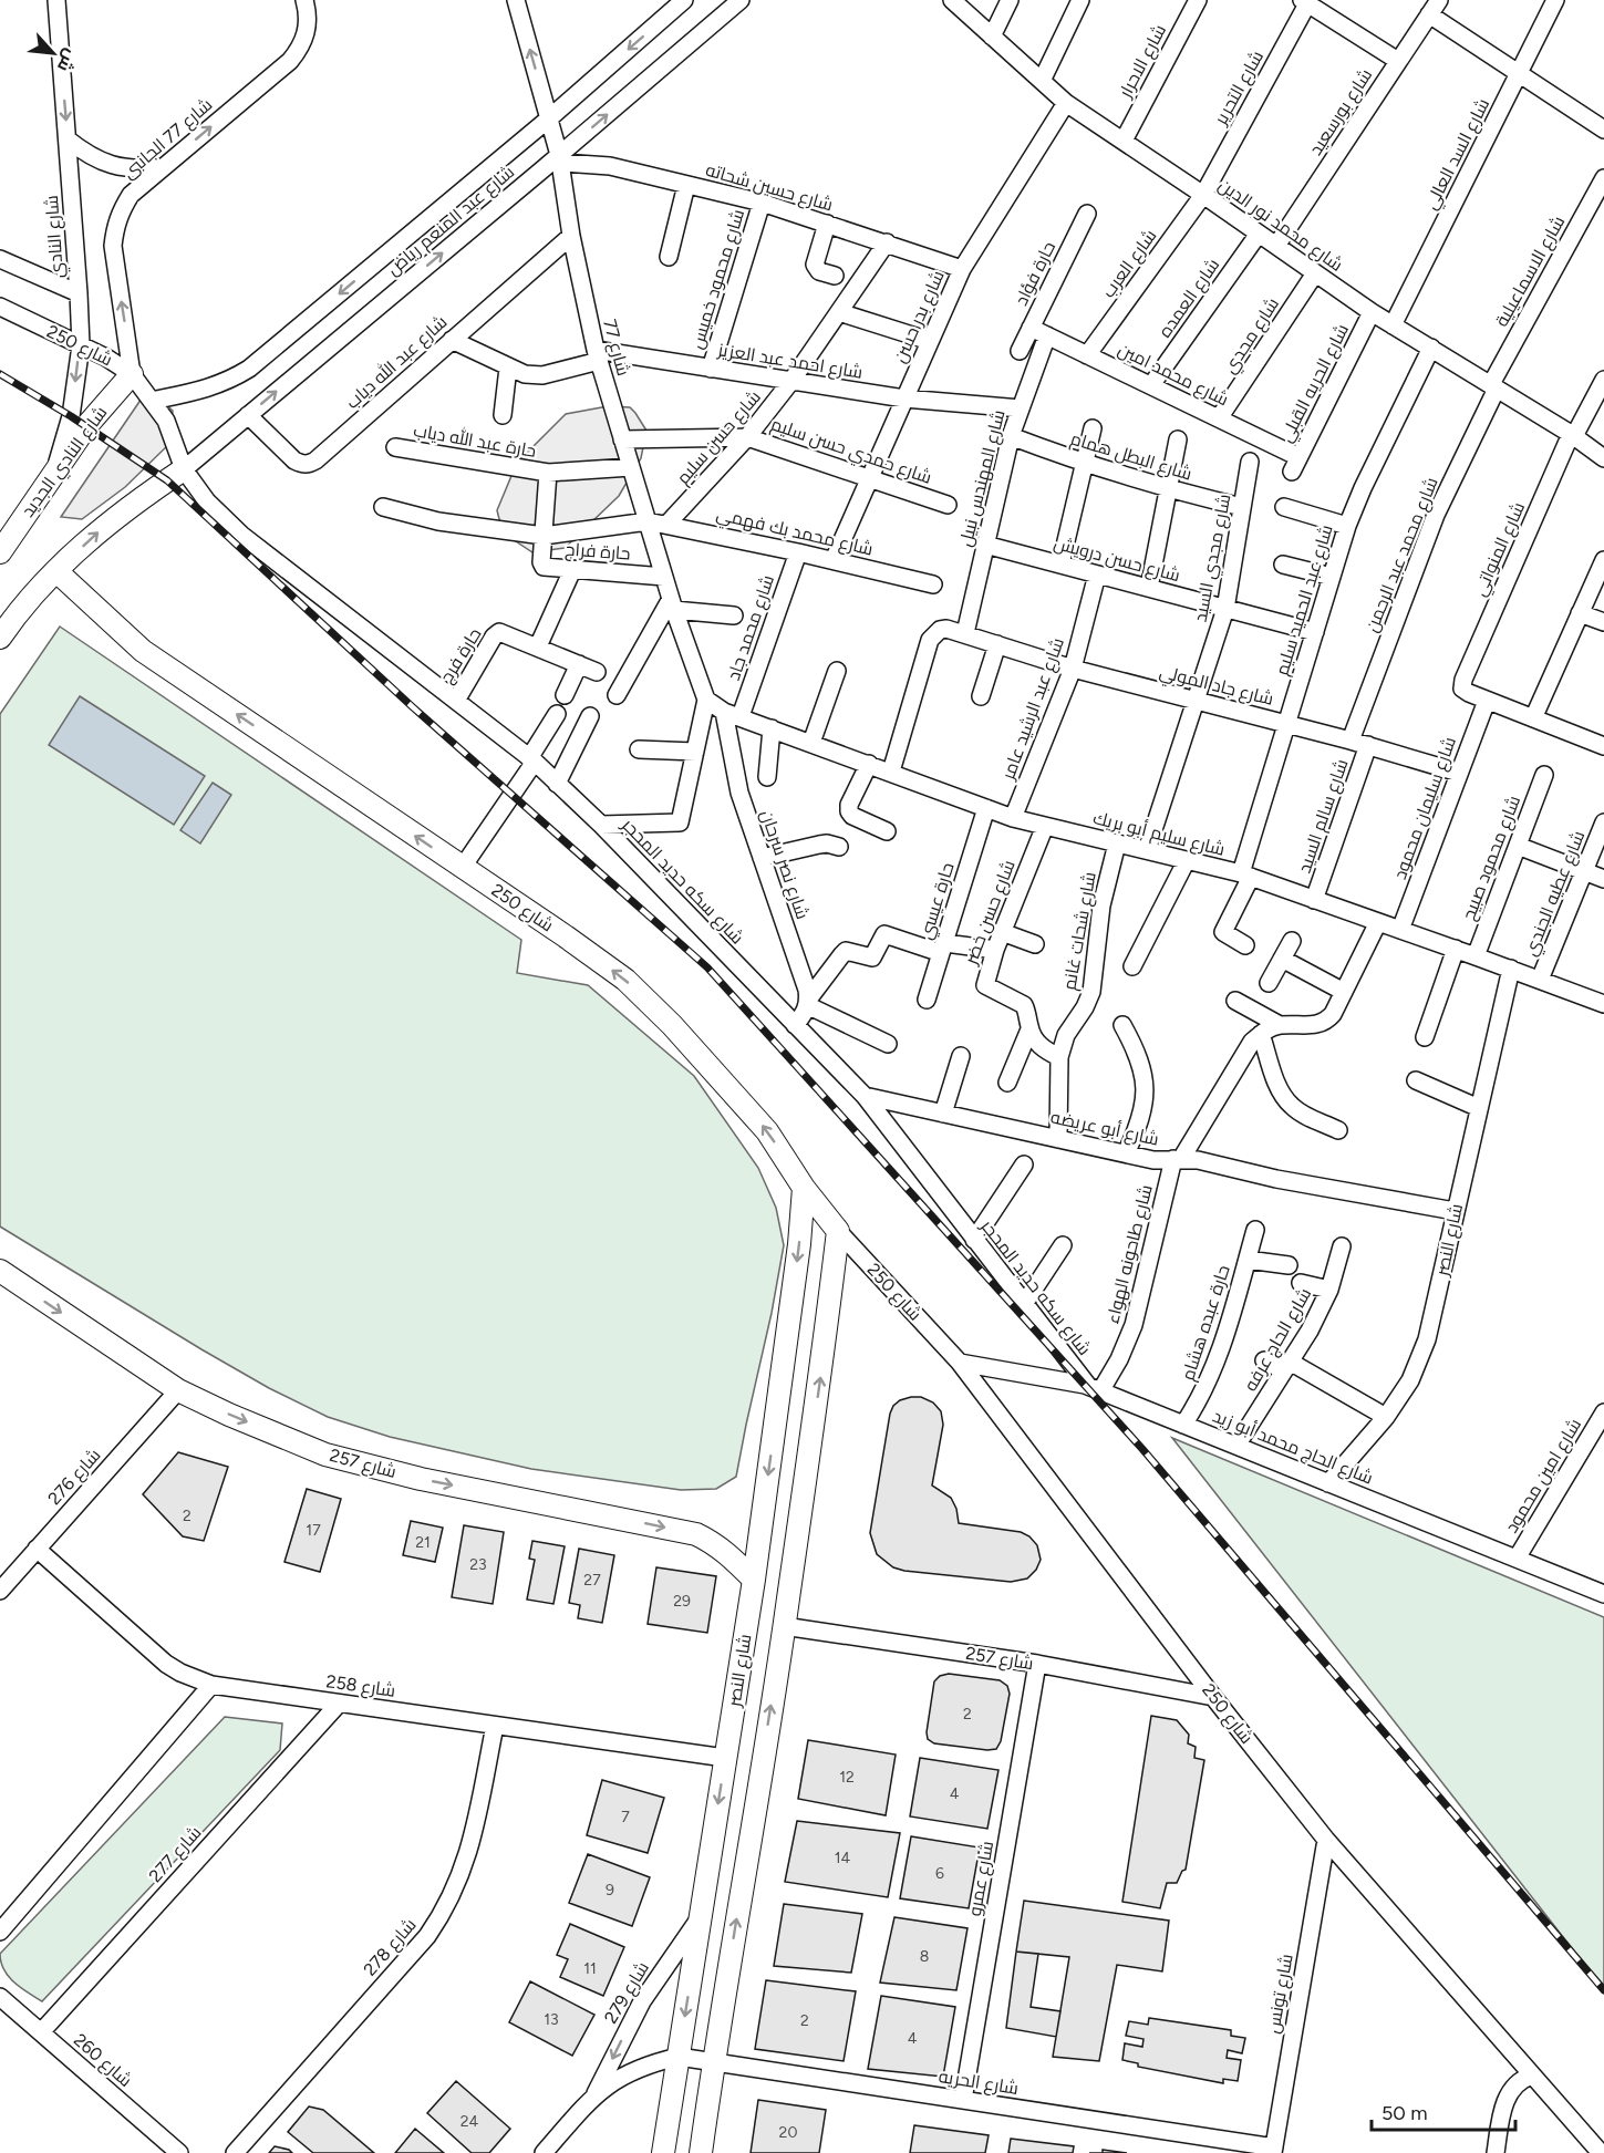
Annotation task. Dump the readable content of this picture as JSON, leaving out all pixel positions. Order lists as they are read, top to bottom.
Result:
{
  "streets": {
    "street": [
      "شارع الاحرار",
      "شارع التحرير",
      "شارع بورسعيد",
      "شارع 77 الجانبى",
      "شارع السد العالي",
      "شارع حسين شحاته",
      "شارع عبد المنعم رياض",
      "شارع محمد نور الدين",
      "شارع النادي",
      "شارع العرب",
      "شارع الاسماعيلية",
      "حارة فؤاد",
      "شارع محمود خميس",
      "شارع العمده",
      "شارع بدر حسن",
      "شارع مجدي",
      "شارع 250",
      "شارع 77",
      "شارع احمد عبد العزيز",
      "شارع عبد الله دياب",
      "شارع محمد امين",
      "شارع الحريه القبلي",
      "شارع حسن سليم",
      "حارة عبد الله دياب",
      "شارع حمدي حسن سليم",
      "شارع البطل همام",
      "شارع النادي الجديد",
      "شارع المهندس نبيل",
      "شارع محمد بك فهمي",
      "شارع المنواتي",
      "حارة فراج",
      "شارع محمد عبد الرحمن",
      "شارع مجدي السيد",
      "شارع حسن درويش",
      "شارع عبد الحميد سليم",
      "شارع محمد جاد",
      "حارة فرج",
      "شارع جاد المولي",
      "شارع عبد الرشيد عامر",
      "شارع سليمان محمود",
      "شارع سالم السيد",
      "شارع سليم أبو بريك",
      "شارع محمود صبيح",
      "شارع نصر سرحان",
      "شارع سكه حديد المحجر",
      "شارع عطيه الجندي",
      "حارة عيسي",
      "شارع حسن خضر",
      "شارع شحات غانم",
      "شارع أبو عريضه",
      "شارع النصر",
      "شارع طاحونه الهواء",
      "حارة عبده هشام",
      "شارع الحاج عرفه",
      "شارع الحاج محمد أبو زيد",
      "شارع 257",
      "شارع امين محمود",
      "شارع 276",
      "شارع 258",
      "شارع 277",
      "شارع عمرو",
      "شارع 278",
      "شارع 279",
      "شارع تونس",
      "شارع 260",
      "شارع الحريه"
    ]
  },
  "crossings": [
    ["شارع الاحرار", "شارع محمد نور الدين"],
    ["شارع التحرير", "شارع محمد نور الدين"],
    ["شارع التحرير", "شارع العرب"],
    ["شارع بورسعيد", "شارع محمد نور الدين"],
    ["شارع 77 الجانبى", "شارع 250"],
    ["شارع 77 الجانبى", "شارع النادي الجديد"],
    ["شارع السد العالي", "شارع محمد نور الدين"],
    ["شارع حسين شحاته", "شارع عبد المنعم رياض"],
    ["شارع حسين شحاته", "شارع محمود خميس"],
    ["شارع حسين شحاته", "شارع بدر حسن"],
    ["شارع حسين شحاته", "شارع 77"],
    ["شارع حسين شحاته", "شارع حسن سليم"],
    ["شارع عبد المنعم رياض", "شارع 250"],
    ["شارع عبد المنعم رياض", "شارع 77"],
    ["شارع عبد المنعم رياض", "شارع عبد الله دياب"],
    ["شارع عبد المنعم رياض", "شارع سكه حديد المحجر"],
    ["شارع محمد نور الدين", "شارع العرب"],
    ["شارع محمد نور الدين", "شارع الاسماعيلية"],
    ["شارع محمد نور الدين", "شارع العمده"],
    ["شارع محمد نور الدين", "شارع بدر حسن"],
    ["شارع محمد نور الدين", "شارع مجدي"],
    ["شارع محمد نور الدين", "شارع الحريه القبلي"],
    ["شارع محمد نور الدين", "شارع المنواتي"],
    ["شارع محمد نور الدين", "شارع محمد عبد الرحمن"],
    ["شارع محمد نور الدين", "شارع عبد الحميد سليم"],
    ["شارع النادي", "شارع 250"],
    ["شارع النادي", "شارع النادي الجديد"],
    ["شارع العرب", "شارع محمد امين"],
    ["شارع الاسماعيلية", "شارع محمد عبد الرحمن"],
    ["حارة فؤاد", "شارع محمد امين"],
    ["شارع محمود خميس", "شارع احمد عبد العزيز"],
    ["شارع العمده", "شارع محمد امين"],
    ["شارع بدر حسن", "شارع احمد عبد العزيز"],
    ["شارع بدر حسن", "شارع حمدي حسن سليم"],
    ["شارع بدر حسن", "شارع محمد بك فهمي"],
    ["شارع مجدي", "شارع محمد امين"],
    ["شارع 250", "شارع النادي الجديد"],
    ["شارع 250", "شارع سكه حديد المحجر"],
    ["شارع 250", "شارع النصر"],
    ["شارع 250", "شارع الحاج محمد أبو زيد"],
    ["شارع 250", "شارع 257"],
    ["شارع 250", "شارع تونس"],
    ["شارع 77", "شارع احمد عبد العزيز"],
    ["شارع 77", "شارع عبد الله دياب"],
    ["شارع 77", "حارة عبد الله دياب"],
    ["شارع 77", "شارع حمدي حسن سليم"],
    ["شارع 77", "شارع محمد بك فهمي"],
    ["شارع 77", "حارة فراج"],
    ["شارع 77", "شارع سليم أبو بريك"],
    ["شارع احمد عبد العزيز", "شارع حسن سليم"],
    ["شارع احمد عبد العزيز", "شارع المهندس نبيل"],
    ["شارع محمد امين", "شارع الحريه القبلي"],
    ["شارع محمد امين", "شارع المهندس نبيل"],
    ["شارع حسن سليم", "شارع حمدي حسن سليم"],
    ["شارع حسن سليم", "شارع محمد بك فهمي"],
    ["حارة عبد الله دياب", "حارة فراج"],
    ["شارع البطل همام", "شارع المهندس نبيل"],
    ["شارع البطل همام", "شارع مجدي السيد"],
    ["شارع المهندس نبيل", "شارع حسن درويش"],
    ["شارع المهندس نبيل", "شارع جاد المولي"],
    ["شارع محمد بك فهمي", "حارة فراج"],
    ["شارع محمد بك فهمي", "شارع محمد جاد"],
    ["شارع المنواتي", "شارع سليمان محمود"],
    ["شارع محمد عبد الرحمن", "شارع جاد المولي"],
    ["شارع مجدي السيد", "شارع حسن درويش"],
    ["شارع مجدي السيد", "شارع جاد المولي"],
    ["شارع مجدي السيد", "شارع سليم أبو بريك"],
    ["شارع حسن درويش", "شارع عبد الحميد سليم"],
    ["شارع حسن درويش", "شارع عبد الرشيد عامر"],
    ["شارع عبد الحميد سليم", "شارع جاد المولي"],
    ["شارع عبد الحميد سليم", "شارع سليم أبو بريك"],
    ["شارع محمد جاد", "شارع سليم أبو بريك"],
    ["حارة فرج", "شارع سكه حديد المحجر"],
    ["شارع جاد المولي", "شارع عبد الرشيد عامر"],
    ["شارع جاد المولي", "شارع سليمان محمود"],
    ["شارع جاد المولي", "شارع سالم السيد"],
    ["شارع عبد الرشيد عامر", "شارع سليم أبو بريك"],
    ["شارع سليمان محمود", "شارع سليم أبو بريك"],
    ["شارع سالم السيد", "شارع سليم أبو بريك"],
    ["شارع سليم أبو بريك", "شارع محمود صبيح"],
    ["شارع سليم أبو بريك", "شارع نصر سرحان"],
    ["شارع سليم أبو بريك", "شارع عطيه الجندي"],
    ["شارع سليم أبو بريك", "حارة عيسي"],
    ["شارع سليم أبو بريك", "شارع حسن خضر"],
    ["شارع سليم أبو بريك", "شارع شحات غانم"],
    ["شارع سليم أبو بريك", "شارع النصر"],
    ["شارع نصر سرحان", "حارة عيسي"],
    ["شارع سكه حديد المحجر", "شارع أبو عريضه"],
    ["شارع سكه حديد المحجر", "شارع طاحونه الهواء"],
    ["شارع سكه حديد المحجر", "شارع الحاج محمد أبو زيد"],
    ["شارع حسن خضر", "شارع شحات غانم"],
    ["شارع شحات غانم", "شارع أبو عريضه"],
    ["شارع أبو عريضه", "شارع النصر"],
    ["شارع أبو عريضه", "شارع طاحونه الهواء"],
    ["شارع النصر", "شارع الحاج محمد أبو زيد"],
    ["شارع النصر", "شارع 257"],
    ["شارع النصر", "شارع 258"],
    ["شارع النصر", "شارع 279"],
    ["شارع النصر", "شارع الحريه"],
    ["شارع طاحونه الهواء", "شارع الحاج محمد أبو زيد"],
    ["حارة عبده هشام", "شارع الحاج محمد أبو زيد"],
    ["شارع الحاج عرفه", "شارع الحاج محمد أبو زيد"],
    ["شارع الحاج محمد أبو زيد", "شارع امين محمود"],
    ["شارع 257", "شارع 276"],
    ["شارع 257", "شارع عمرو"],
    ["شارع 276", "شارع 258"],
    ["شارع 258", "شارع 277"],
    ["شارع 258", "شارع 278"],
    ["شارع 277", "شارع 260"],
    ["شارع عمرو", "شارع الحريه"],
    ["شارع 279", "شارع الحريه"],
    ["شارع تونس", "شارع الحريه"]
  ],
  "one_way": [
    "شارع 77 الجانبى",
    "شارع النادي",
    "شارع 250",
    "شارع 257",
    "شارع 279"
  ],
  "house_numbers": [
    "2",
    "17",
    "21",
    "23",
    "27",
    "29",
    "2",
    "12",
    "4",
    "7",
    "14",
    "6",
    "9",
    "8",
    "11",
    "13",
    "2",
    "4",
    "24",
    "20"
  ],
  "scale_bar": "50 m",
  "north": "bottom right"
}
